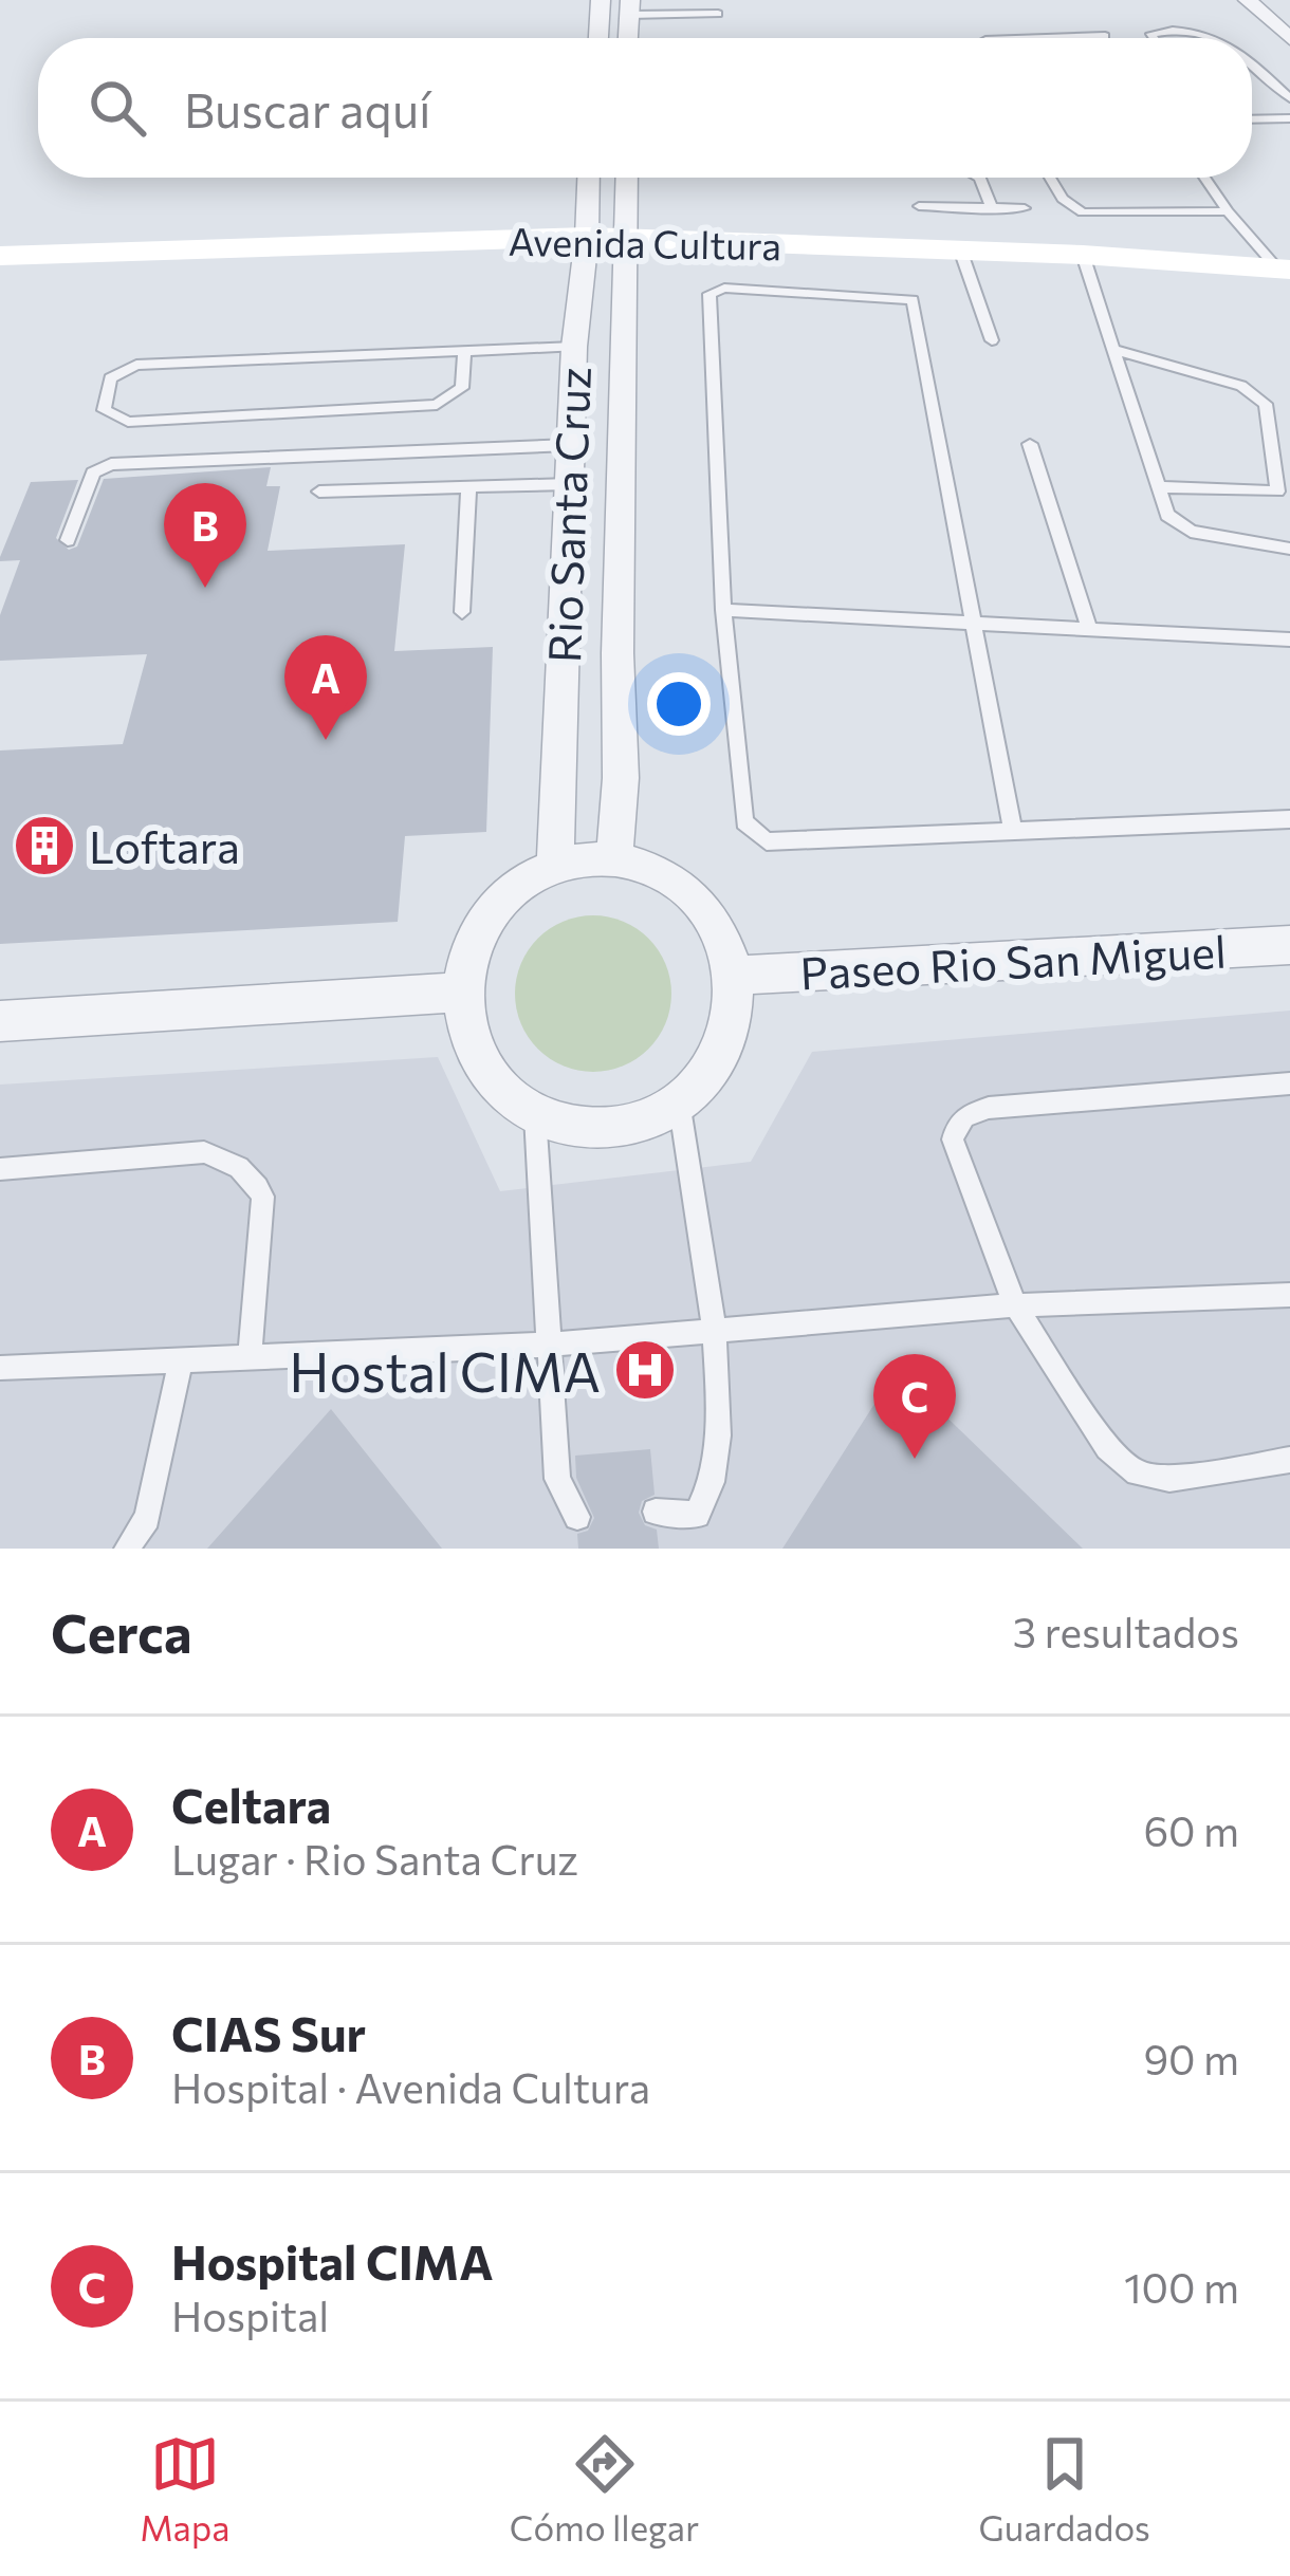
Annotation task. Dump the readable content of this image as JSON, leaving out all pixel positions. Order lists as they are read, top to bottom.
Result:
{
  "streets": {
    "street": ["Avenida Cultura", "Rio Santa Cruz", "Paseo Rio San Miguel"]
  },
  "crossings": [
    ["Avenida Cultura", "Rio Santa Cruz"],
    ["Rio Santa Cruz", "Paseo Rio San Miguel"]
  ],
  "places": {
    "building": ["Loftara"],
    "hospital": ["Hostal CIMA"]
  },
  "page": {
    "search": "Buscar aquí",
    "pins": ["B", "A", "C"],
    "heading": ["Cerca", "3 resultados"],
    "list": [
      {
        "mark": "A",
        "name": "Celtara",
        "note": "Lugar · Rio Santa Cruz",
        "value": "60 m"
      },
      {
        "mark": "B",
        "name": "CIAS Sur",
        "note": "Hospital · Avenida Cultura",
        "value": "90 m"
      },
      {
        "mark": "C",
        "name": "Hospital CIMA",
        "note": "Hospital",
        "value": "100 m"
      }
    ],
    "nav": ["Mapa", "Cómo llegar", "Guardados"]
  }
}
